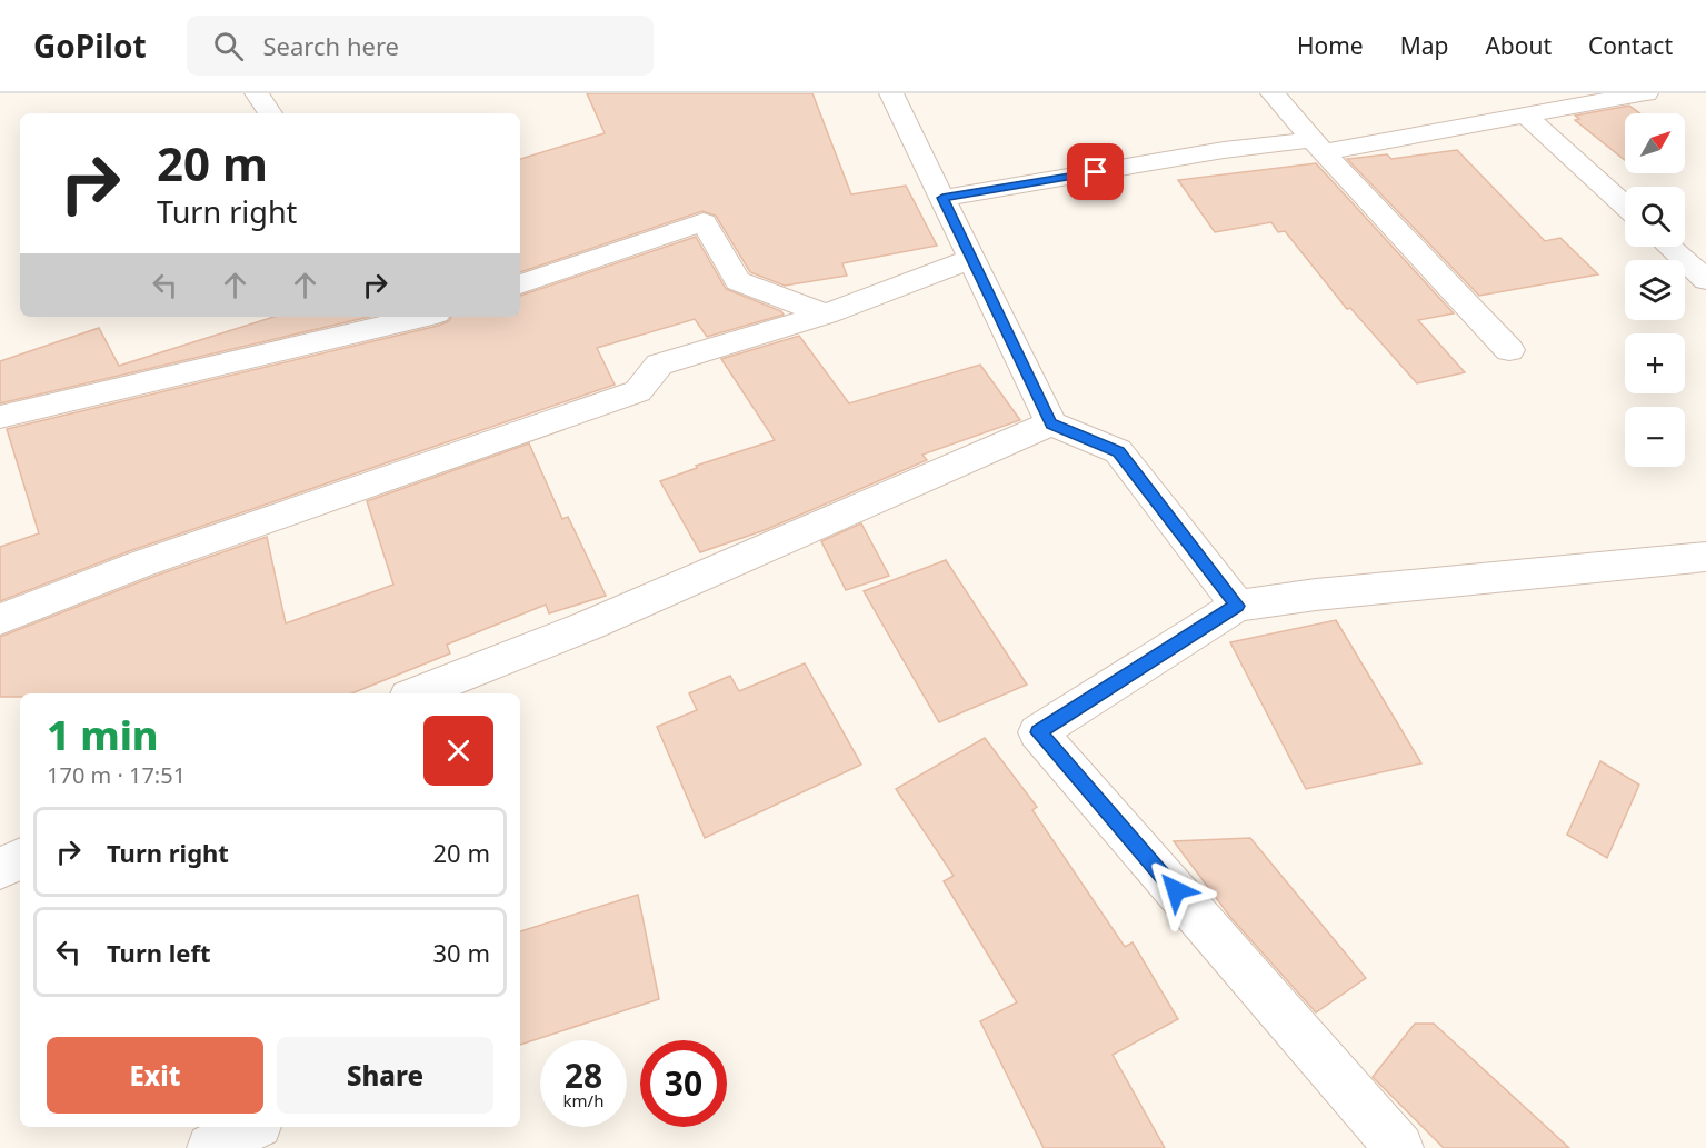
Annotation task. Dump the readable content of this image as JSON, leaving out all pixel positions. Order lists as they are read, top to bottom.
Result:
{
  "north": "top right",
  "page": {
    "header": "GoPilot",
    "search": "Search here",
    "nav": [
      "Home",
      "Map",
      "About",
      "Contact"
    ],
    "map_buttons": ["+", "−"],
    "turn": ["20 m", "Turn right"],
    "heading": ["1 min", "170 m · 17:51"],
    "list": [
      {
        "name": "Turn right",
        "value": "20 m"
      },
      {
        "name": "Turn left",
        "value": "30 m"
      }
    ],
    "buttons": ["Exit", "Share"],
    "speed": "28 km/h",
    "limit": "30"
  }
}
